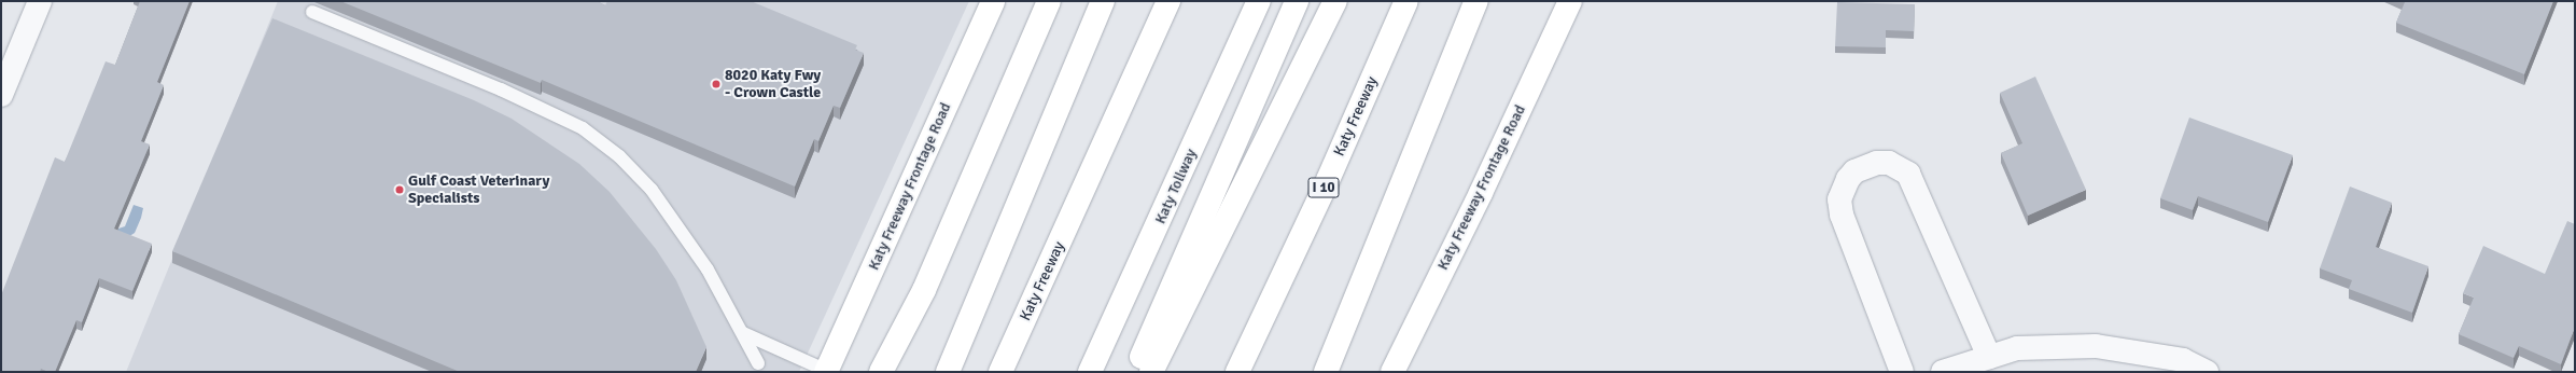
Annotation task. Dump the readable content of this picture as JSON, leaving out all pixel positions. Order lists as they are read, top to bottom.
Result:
{
  "streets": {
    "main road": [
      "Katy Freeway",
      "Katy Freeway Frontage Road",
      "Katy Tollway",
      "I 10"
    ]
  },
  "places": ["8020 Katy Fwy - Crown Castle", "Gulf Coast Veterinary Specialists"]
}
